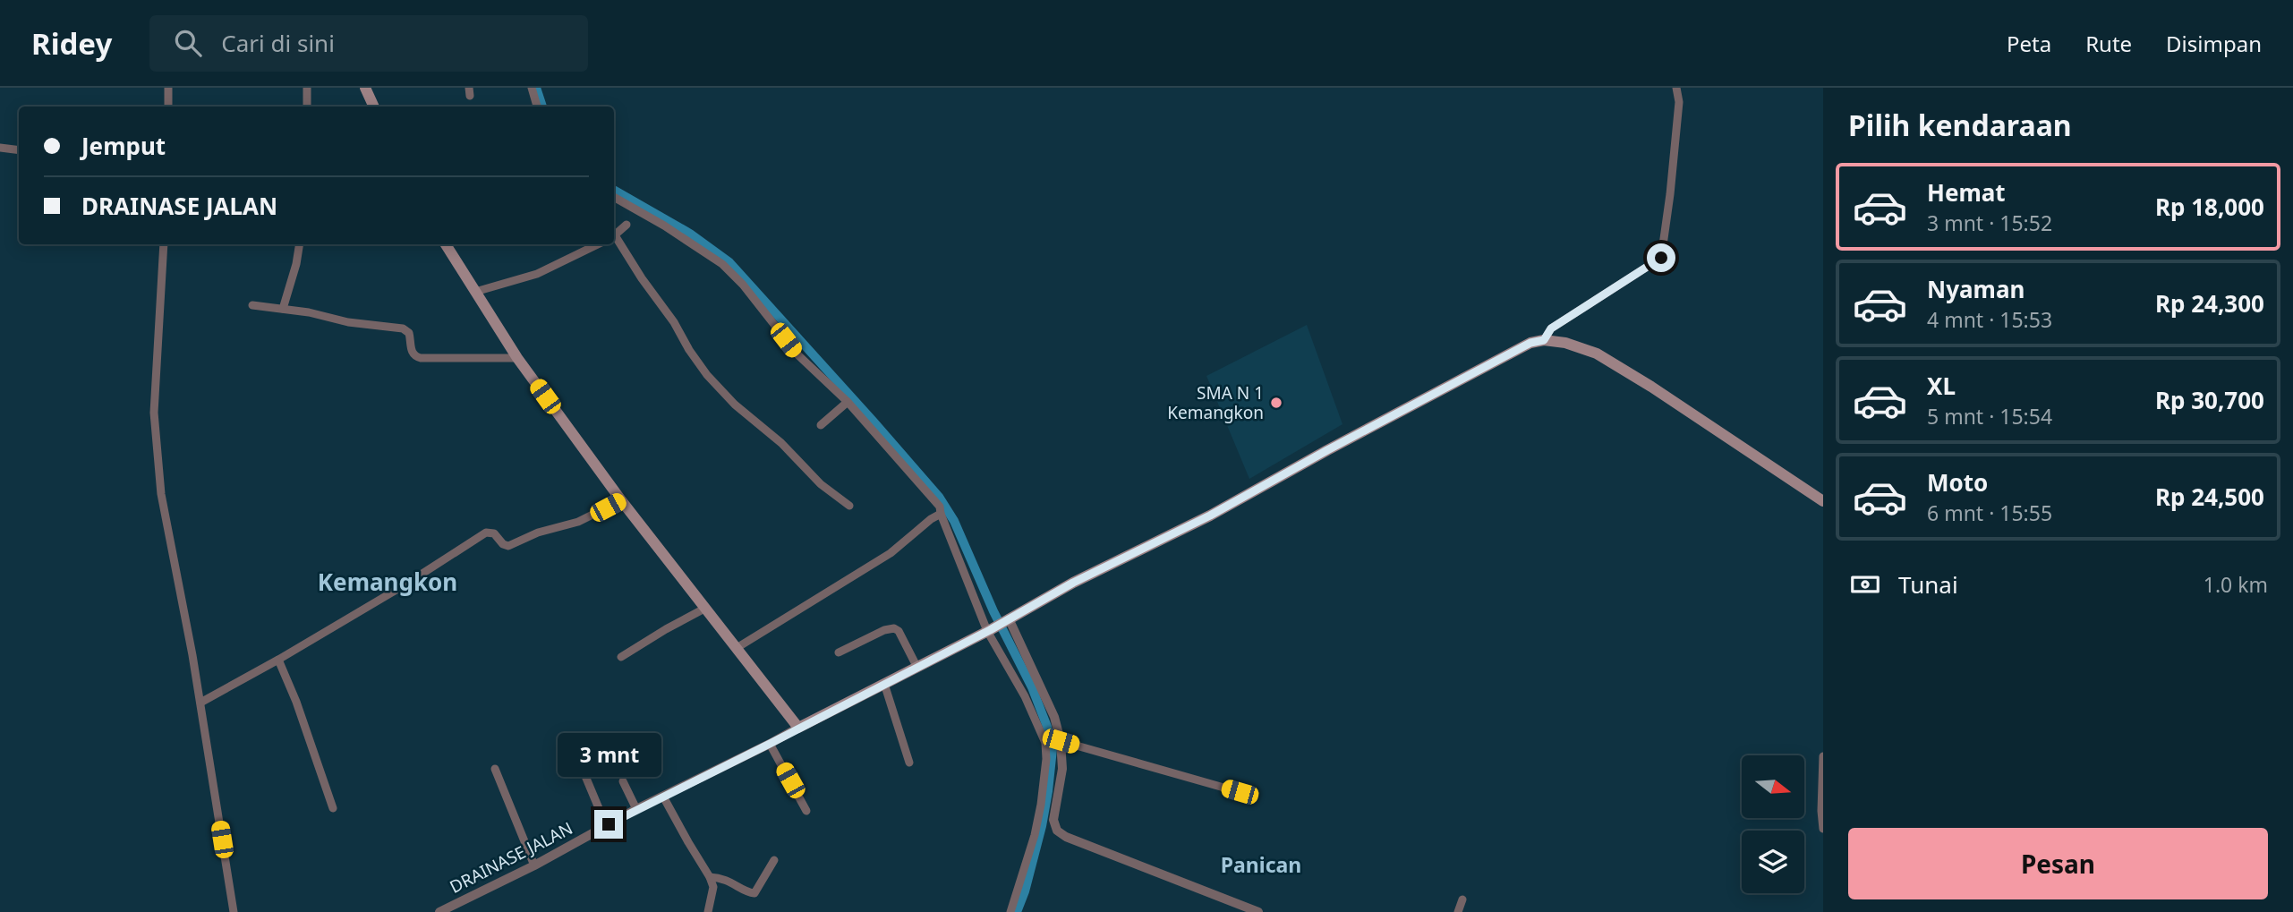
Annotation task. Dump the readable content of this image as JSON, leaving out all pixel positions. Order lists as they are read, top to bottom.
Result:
{
  "streets": {
    "street": ["DRAINASE JALAN"]
  },
  "districts": ["Kemangkon", "Panican"],
  "places": ["SMA N 1 Kemangkon"],
  "north": "right",
  "page": {
    "header": "Ridey",
    "search": "Cari di sini",
    "nav": ["Peta", "Rute", "Disimpan"],
    "heading": "Pilih kendaraan",
    "banner": ["Jemput", "DRAINASE JALAN"],
    "list": [
      {
        "name": "Hemat",
        "note": "3 mnt · 15:52",
        "value": "Rp 18,000"
      },
      {
        "name": "Nyaman",
        "note": "4 mnt · 15:53",
        "value": "Rp 24,300"
      },
      {
        "name": "XL",
        "note": "5 mnt · 15:54",
        "value": "Rp 30,700"
      },
      {
        "name": "Moto",
        "note": "6 mnt · 15:55",
        "value": "Rp 24,500"
      }
    ],
    "pay": ["Tunai", "1.0 km"],
    "bubble": "3 mnt",
    "buttons": "Pesan"
  }
}
